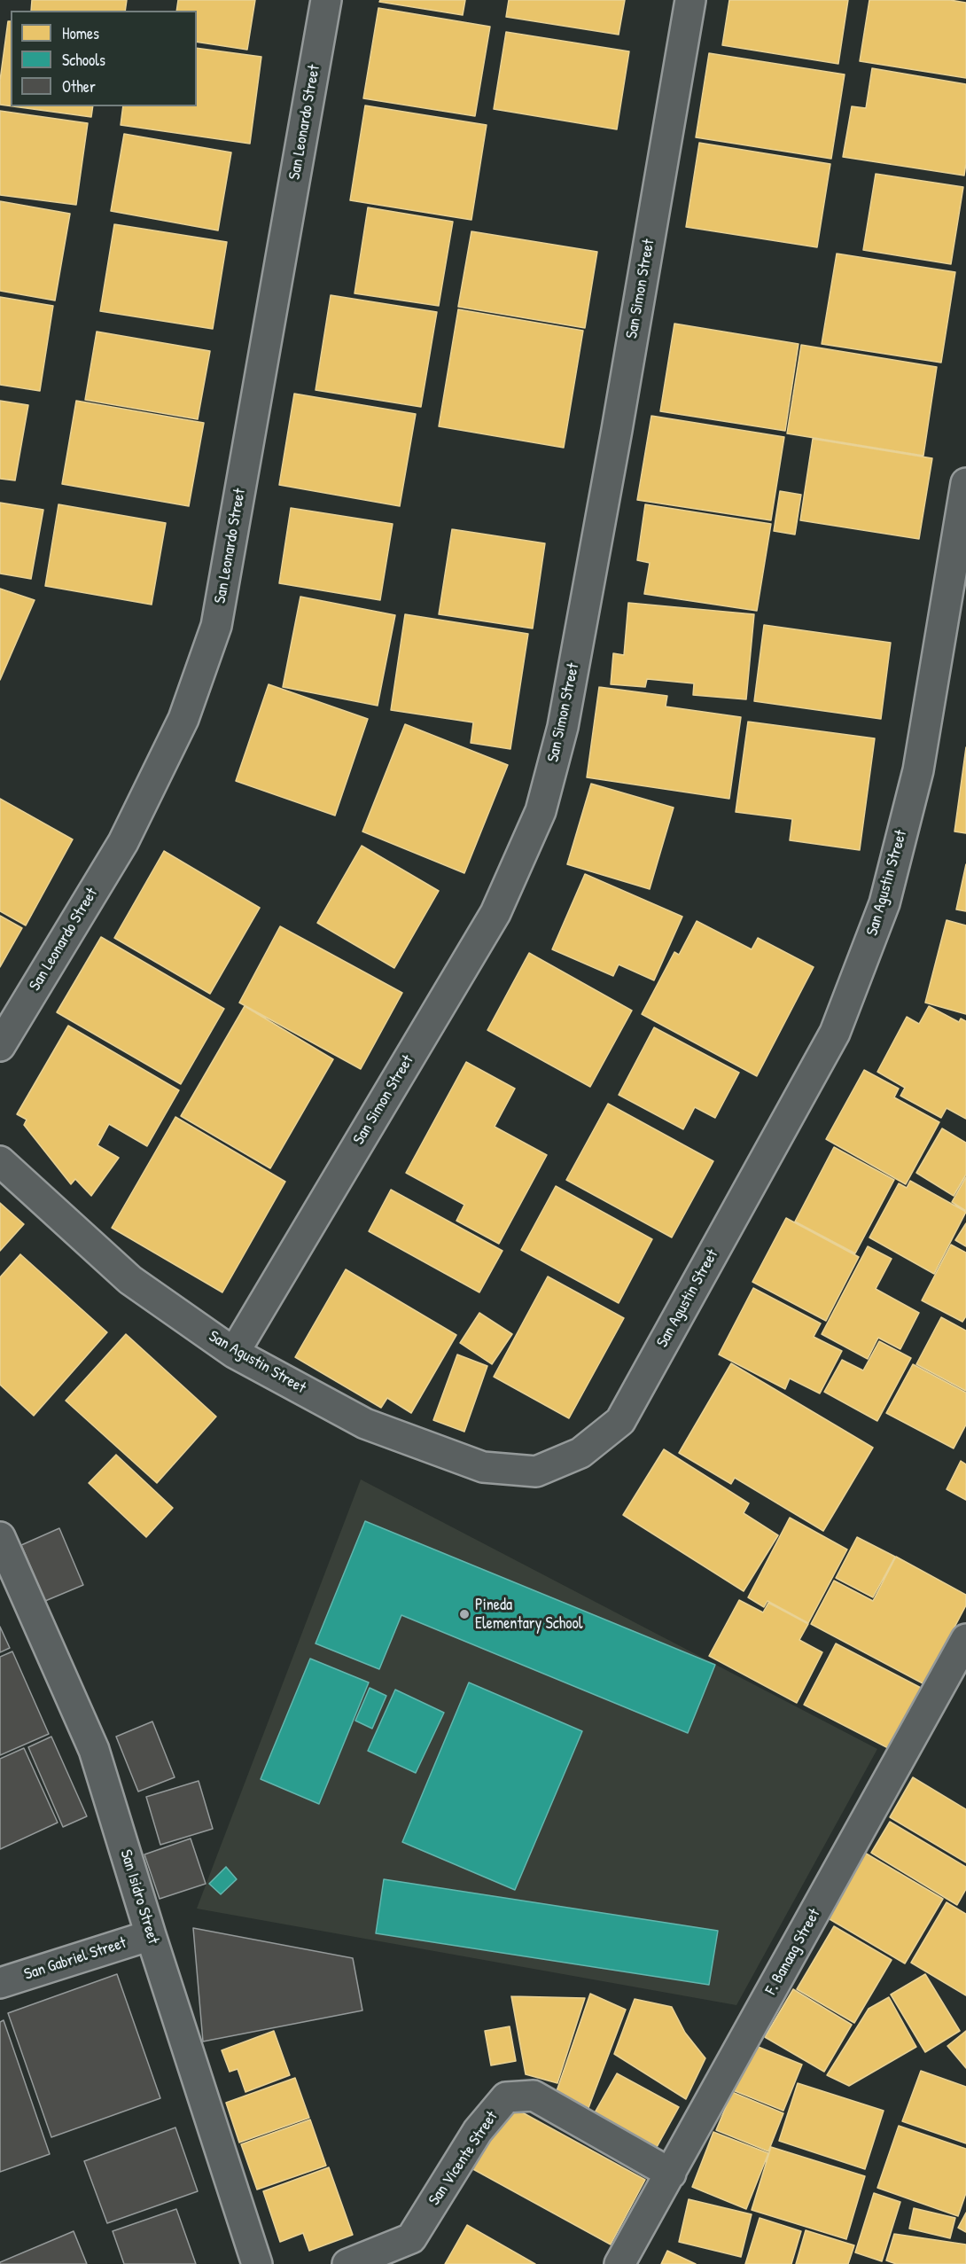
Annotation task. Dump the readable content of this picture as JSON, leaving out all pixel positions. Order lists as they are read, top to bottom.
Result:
{
  "streets": {
    "street": [
      "San Leonardo Street",
      "San Simon Street",
      "San Agustin Street",
      "San Isidro Street",
      "F. Banaag Street",
      "San Gabriel Street",
      "San Vicente Street"
    ]
  },
  "crossings": [
    ["San Simon Street", "San Agustin Street"],
    ["San Isidro Street", "San Gabriel Street"],
    ["F. Banaag Street", "San Vicente Street"]
  ],
  "places": ["Pineda Elementary School"],
  "legend": ["Homes", "Schools", "Other"]
}
